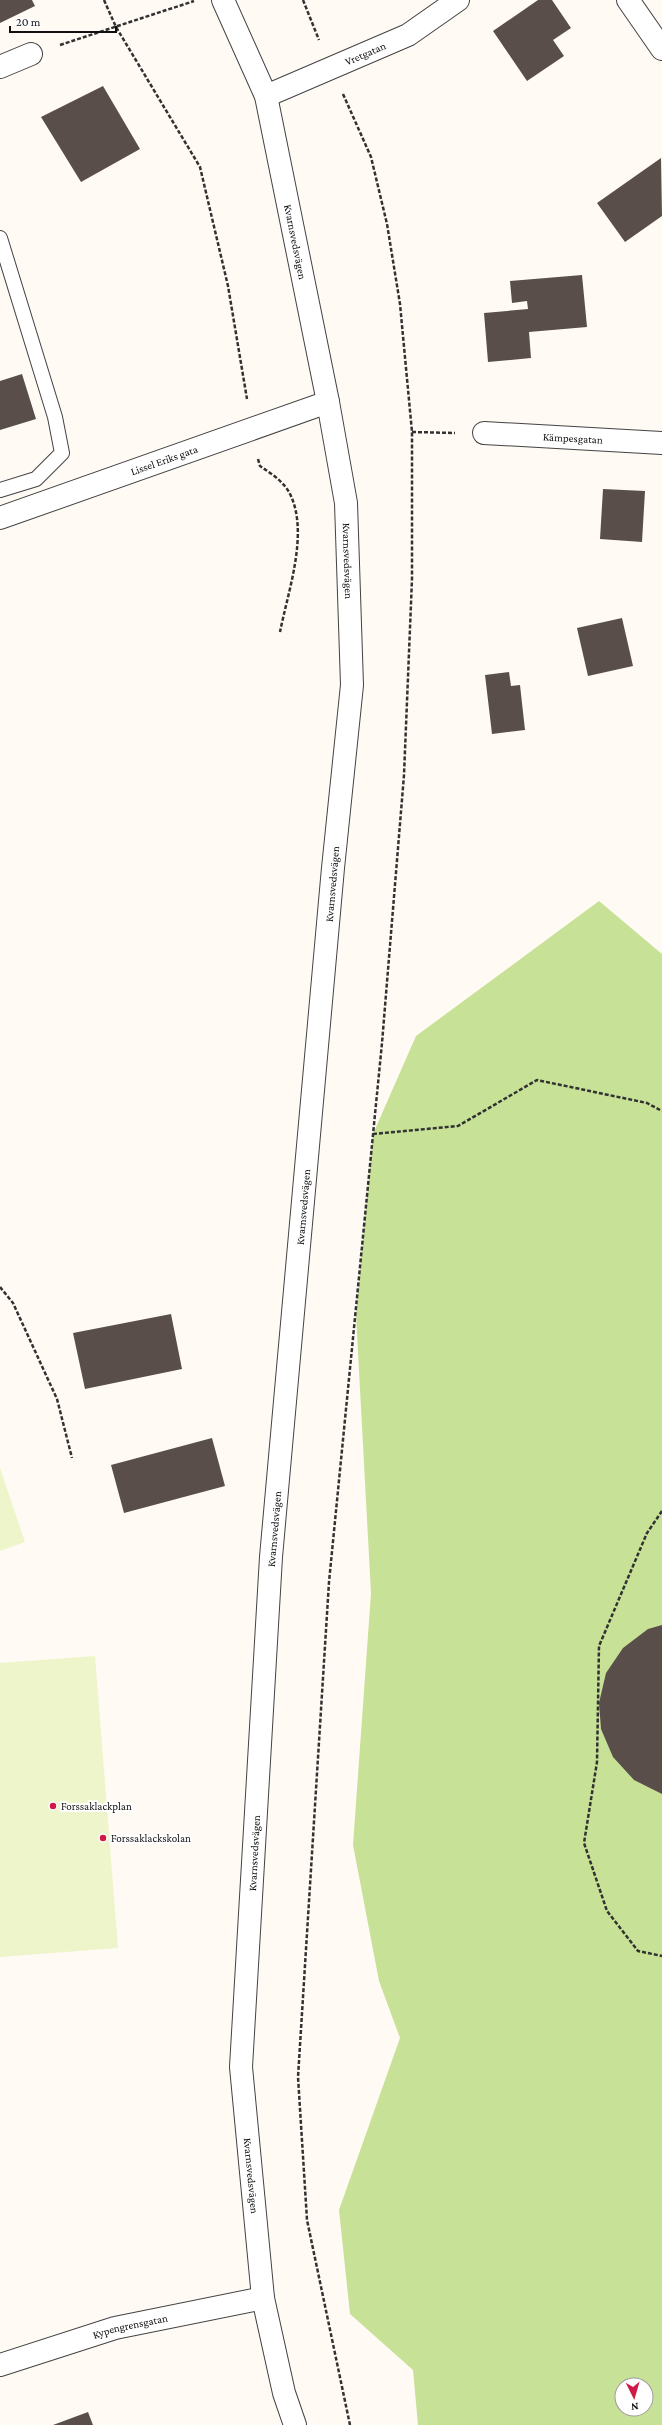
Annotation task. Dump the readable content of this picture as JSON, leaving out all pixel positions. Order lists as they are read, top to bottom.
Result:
{
  "streets": {
    "street": [
      "Vretgatan",
      "Kvarnsvedsvägen",
      "Kämpesgatan",
      "Lissel Eriks gata",
      "Kypengrensgatan"
    ]
  },
  "crossings": [
    ["Vretgatan", "Kvarnsvedsvägen"],
    ["Kvarnsvedsvägen", "Lissel Eriks gata"],
    ["Kvarnsvedsvägen", "Kypengrensgatan"]
  ],
  "places": ["Forssaklackplan", "Forssaklackskolan"],
  "scale_bar": "20 m",
  "north": "bottom"
}
